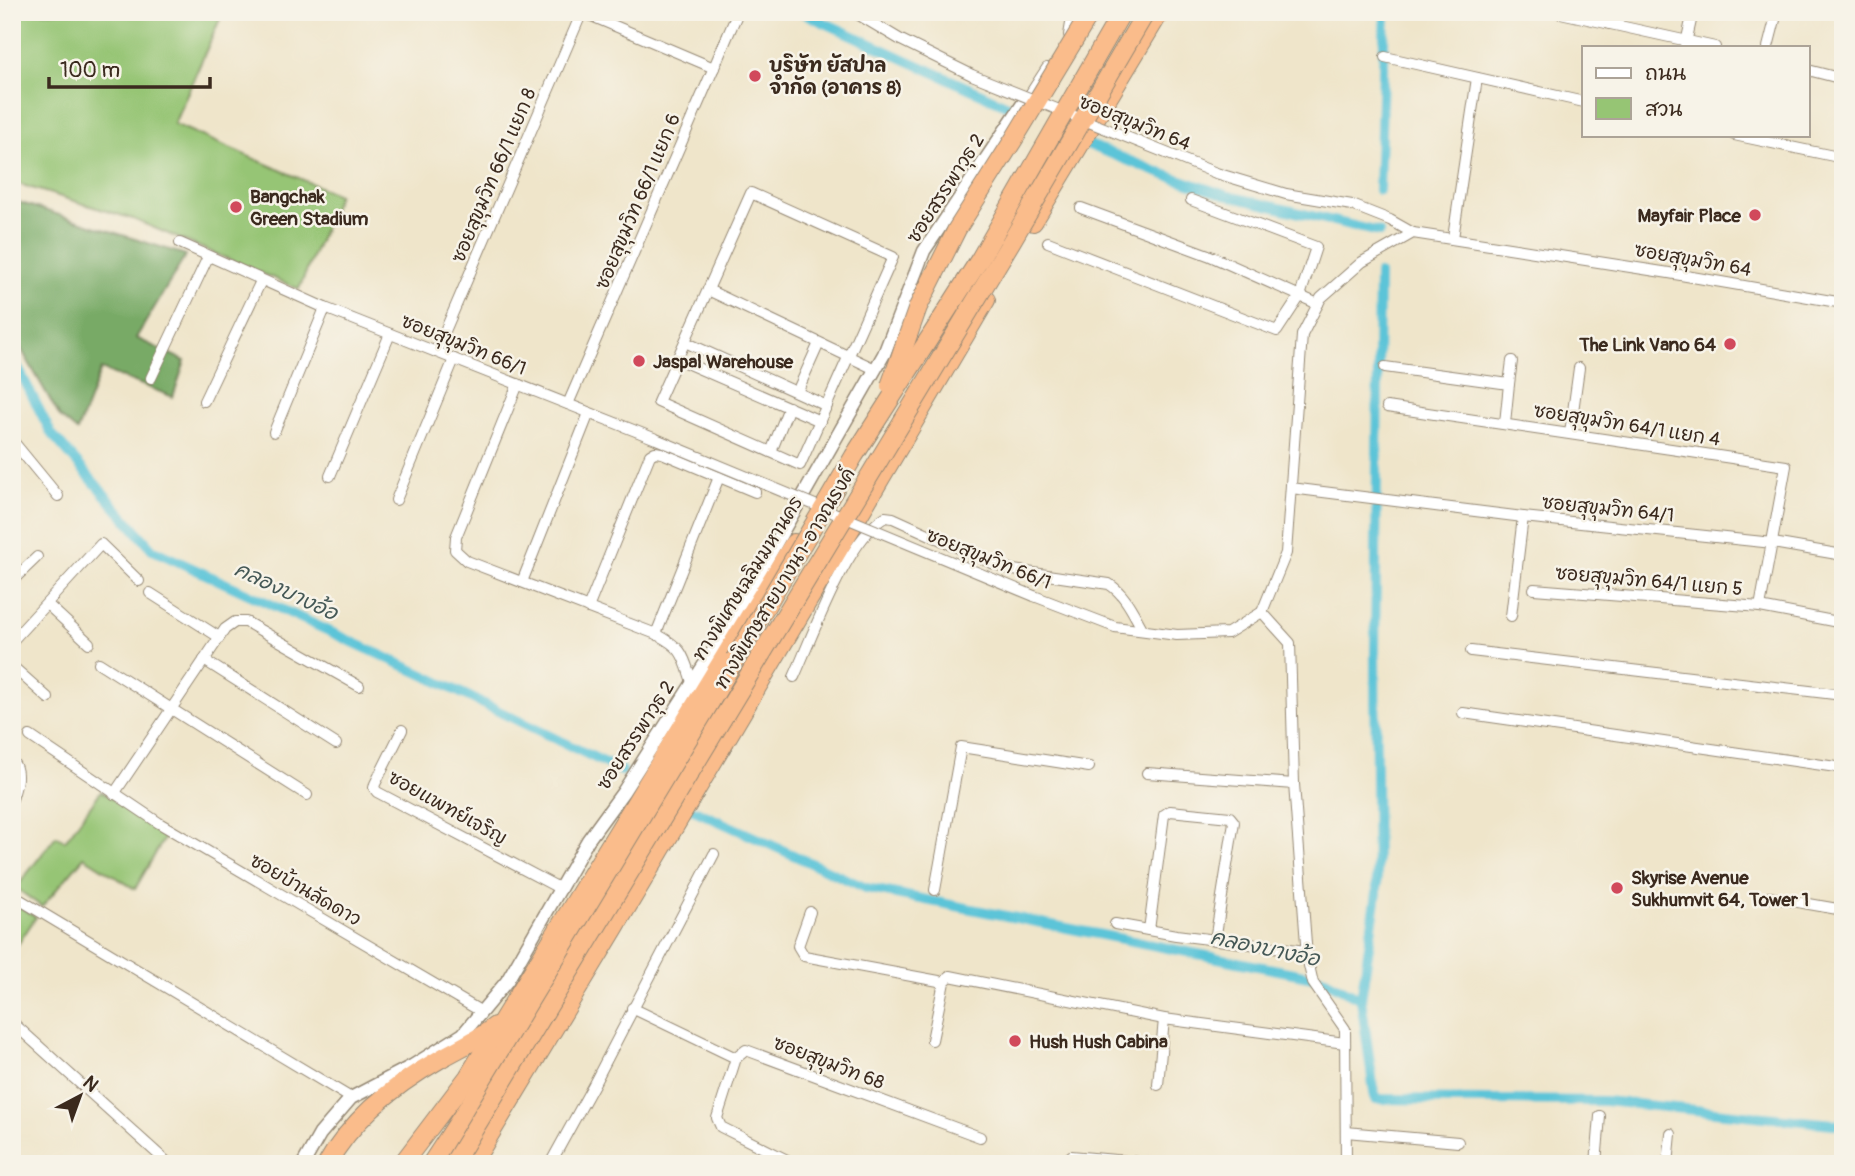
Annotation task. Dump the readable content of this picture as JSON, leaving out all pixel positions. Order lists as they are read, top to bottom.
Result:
{
  "streets": {
    "highway": ["ทางพิเศษเฉลิมมหานคร", "ทางพิเศษสายบางนา-อาจณรงค์"],
    "street": [
      "ซอยสุขุมวิท 64",
      "ซอยสุขุมวิท 66/1 แยก 8",
      "ซอยสรรพาวุธ 2",
      "ซอยสุขุมวิท 66/1 แยก 6",
      "ซอยสุขุมวิท 66/1",
      "ซอยสุขุมวิท 64/1 แยก 4",
      "ซอยสุขุมวิท 64/1",
      "ซอยสุขุมวิท 64/1 แยก 5",
      "ซอยแพทย์เจริญ",
      "ซอยบ้านลัดดาว",
      "ซอยสุขุมวิท 68"
    ]
  },
  "crossings": [
    ["ซอยสุขุมวิท 66/1 แยก 8", "ซอยสุขุมวิท 66/1"],
    ["ซอยสรรพาวุธ 2", "ซอยแพทย์เจริญ"],
    ["ซอยสรรพาวุธ 2", "ซอยบ้านลัดดาว"],
    ["ซอยสุขุมวิท 66/1 แยก 6", "ซอยสุขุมวิท 66/1"],
    ["ซอยสุขุมวิท 64/1 แยก 4", "ซอยสุขุมวิท 64/1"],
    ["ทางพิเศษเฉลิมมหานคร", "ทางพิเศษสายบางนา-อาจณรงค์"]
  ],
  "water": ["คลองบางอ้อ"],
  "places": [
    "บริษัท ยัสปาล จำกัด (อาคาร 8)",
    "Bangchak Green Stadium",
    "Mayfair Place",
    "The Link Vano 64",
    "Jaspal Warehouse",
    "Skyrise Avenue Sukhumvit 64, Tower 1",
    "Hush Hush Cabina"
  ],
  "legend": ["ถนน", "สวน"],
  "scale_bar": "100 m",
  "north": "top right"
}
